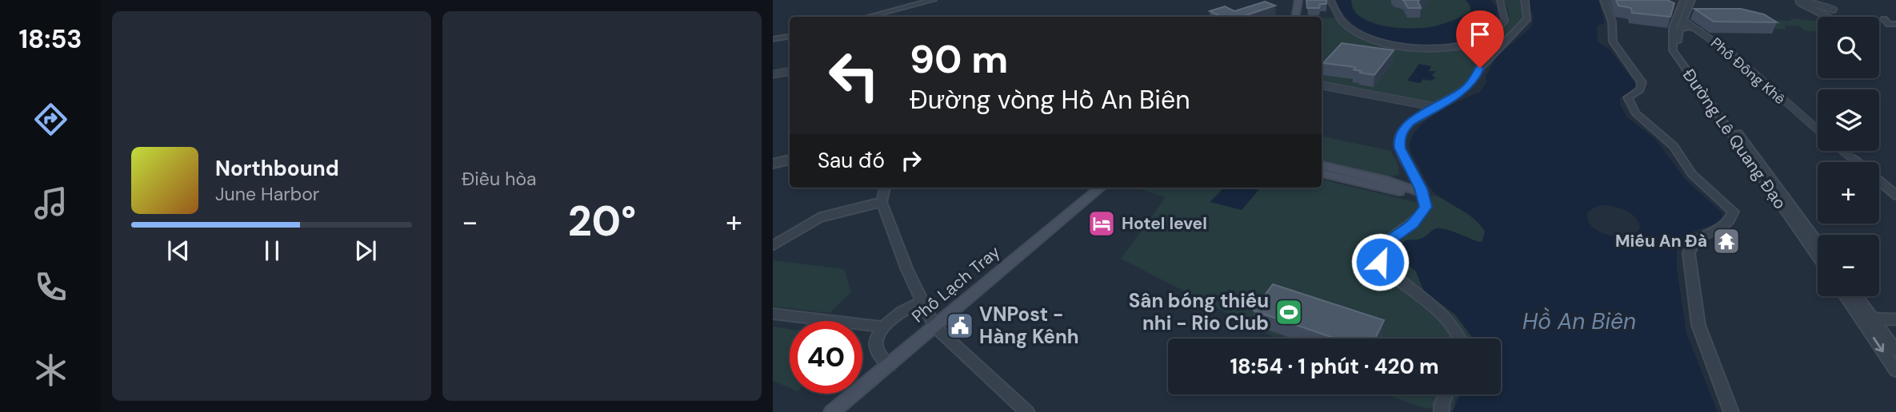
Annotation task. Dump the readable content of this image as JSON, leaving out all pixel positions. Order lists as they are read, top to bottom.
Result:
{
  "streets": {
    "main road": ["Phố Lạch Tray"],
    "street": ["Phố Đông Khê", "Đường Lê Quang Đạo"]
  },
  "water": ["Hồ An Biên"],
  "places": {
    "hotel": ["Hotel level"],
    "temple": ["Miếu An Đà"],
    "sports": ["Sân bóng thiếu nhi - Rio Club"],
    "public building": ["VNPost - Hàng Kênh"]
  },
  "page": {
    "tabs": "18:53",
    "tile": "Điều hòa",
    "map_buttons": ["+", "−"],
    "turn": ["90 m", "Đường vòng Hồ An Biên"],
    "then": "Sau đó",
    "song": ["Northbound", "June Harbor"],
    "heat": ["−", "20°", "+"],
    "limit": "40",
    "trip": "18:54 · 1 phút · 420 m"
  }
}
